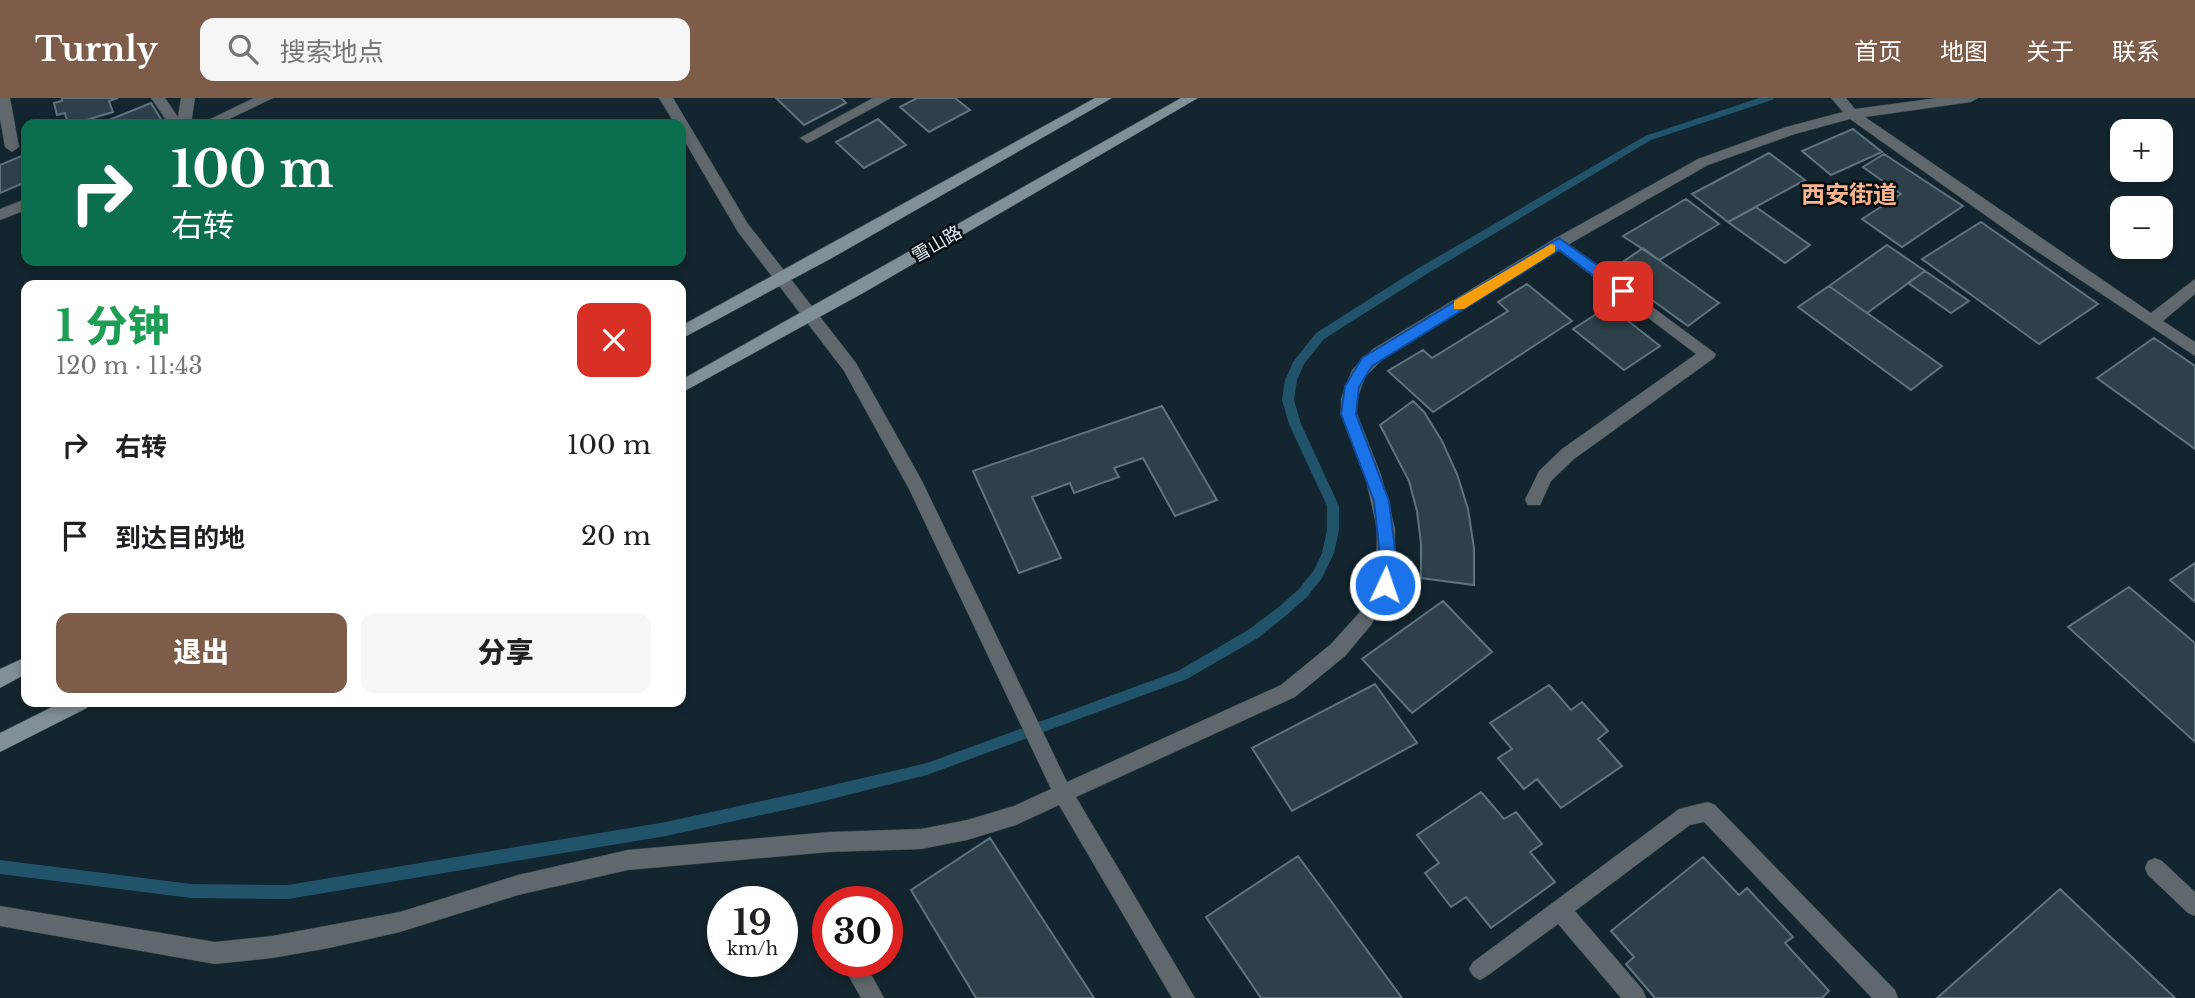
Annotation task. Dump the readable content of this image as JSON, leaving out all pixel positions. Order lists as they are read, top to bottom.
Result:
{
  "streets": {
    "main road": ["雪山路"]
  },
  "districts": ["西安街道"],
  "page": {
    "header": "Turnly",
    "search": "搜索地点",
    "nav": [
      "首页",
      "地图",
      "关于",
      "联系"
    ],
    "map_buttons": ["+", "−"],
    "turn": ["100 m", "右转"],
    "heading": ["1 分钟", "120 m · 11:43"],
    "list": [
      {
        "name": "右转",
        "value": "100 m"
      },
      {
        "name": "到达目的地",
        "value": "20 m"
      }
    ],
    "buttons": ["退出", "分享"],
    "speed": "19 km/h",
    "limit": "30"
  }
}
